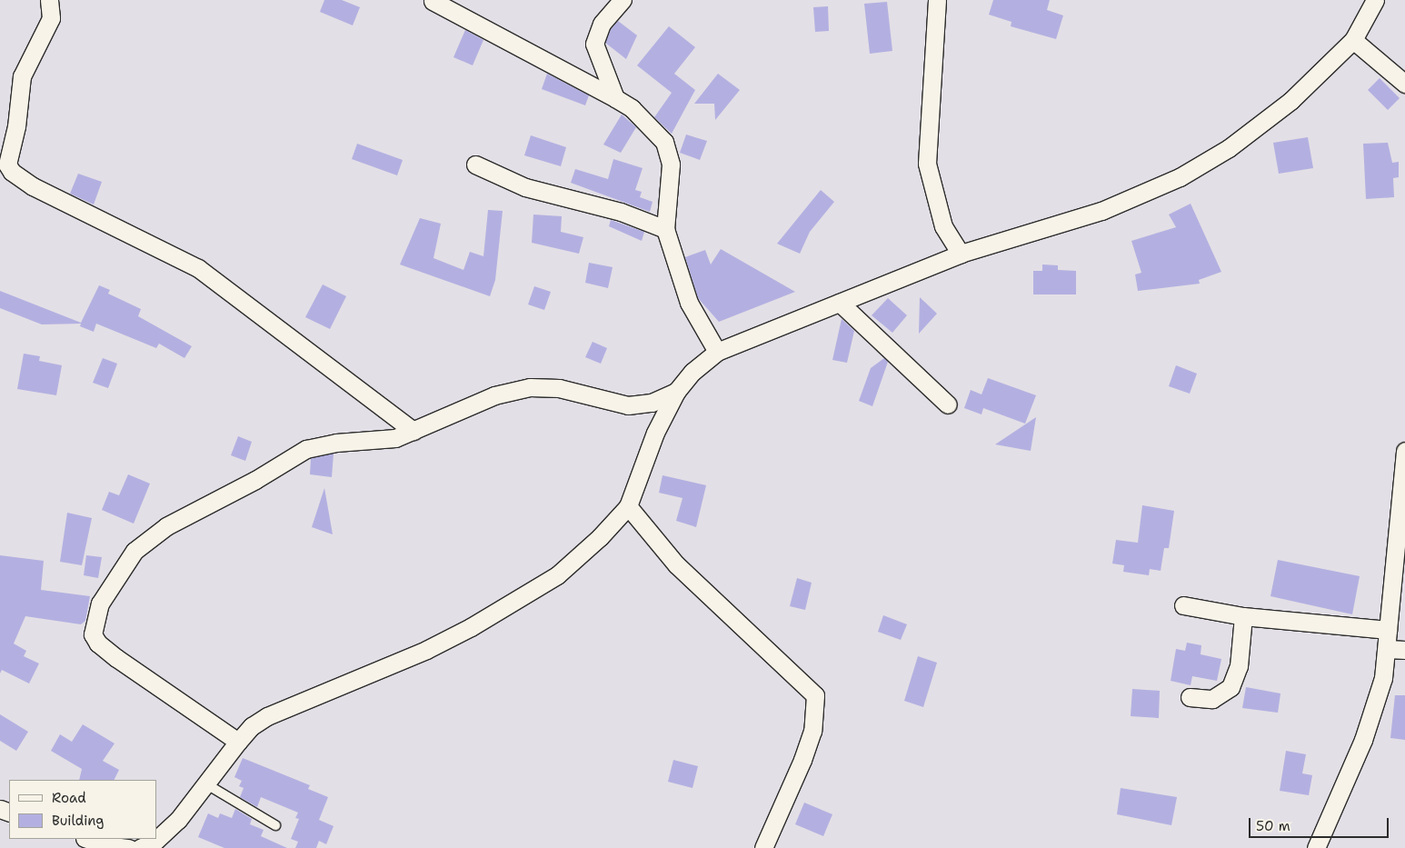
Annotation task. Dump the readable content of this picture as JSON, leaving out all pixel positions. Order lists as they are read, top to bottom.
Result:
{
  "legend": ["Road", "Building"],
  "scale_bar": "50 m"
}
